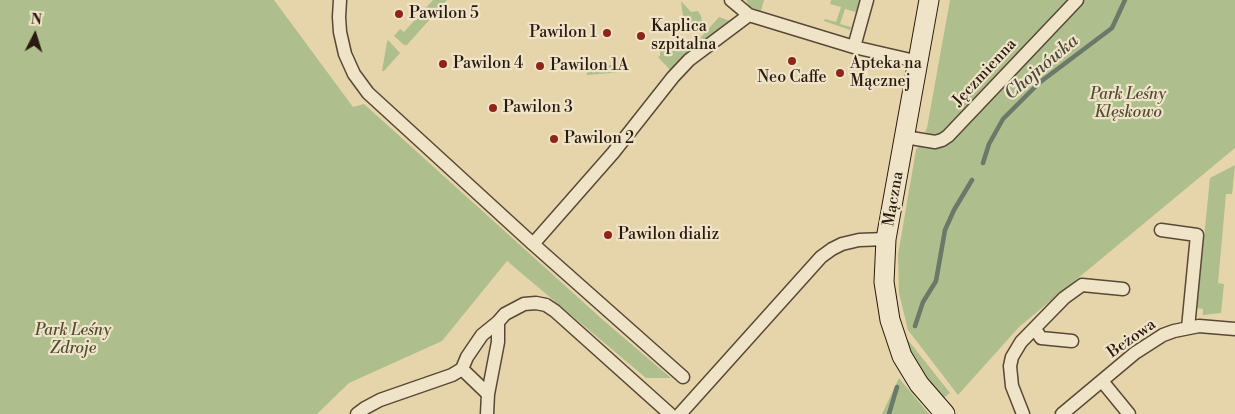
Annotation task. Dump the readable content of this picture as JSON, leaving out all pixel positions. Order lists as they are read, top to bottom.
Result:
{
  "streets": {
    "street": ["Jęczmienna", "Mączna", "Beżowa"]
  },
  "crossings": [
    ["Jęczmienna", "Mączna"]
  ],
  "water": ["Chojnówka"],
  "parks": ["Park Leśny Klęskowo", "Park Leśny Zdroje"],
  "places": [
    "Pawilon 5",
    "Pawilon 1",
    "Kaplica szpitalna",
    "Neo Caffe",
    "Pawilon 4",
    "Pawilon 1A",
    "Apteka na Mącznej",
    "Pawilon 3",
    "Pawilon 2",
    "Pawilon dializ"
  ],
  "north": "top"
}
